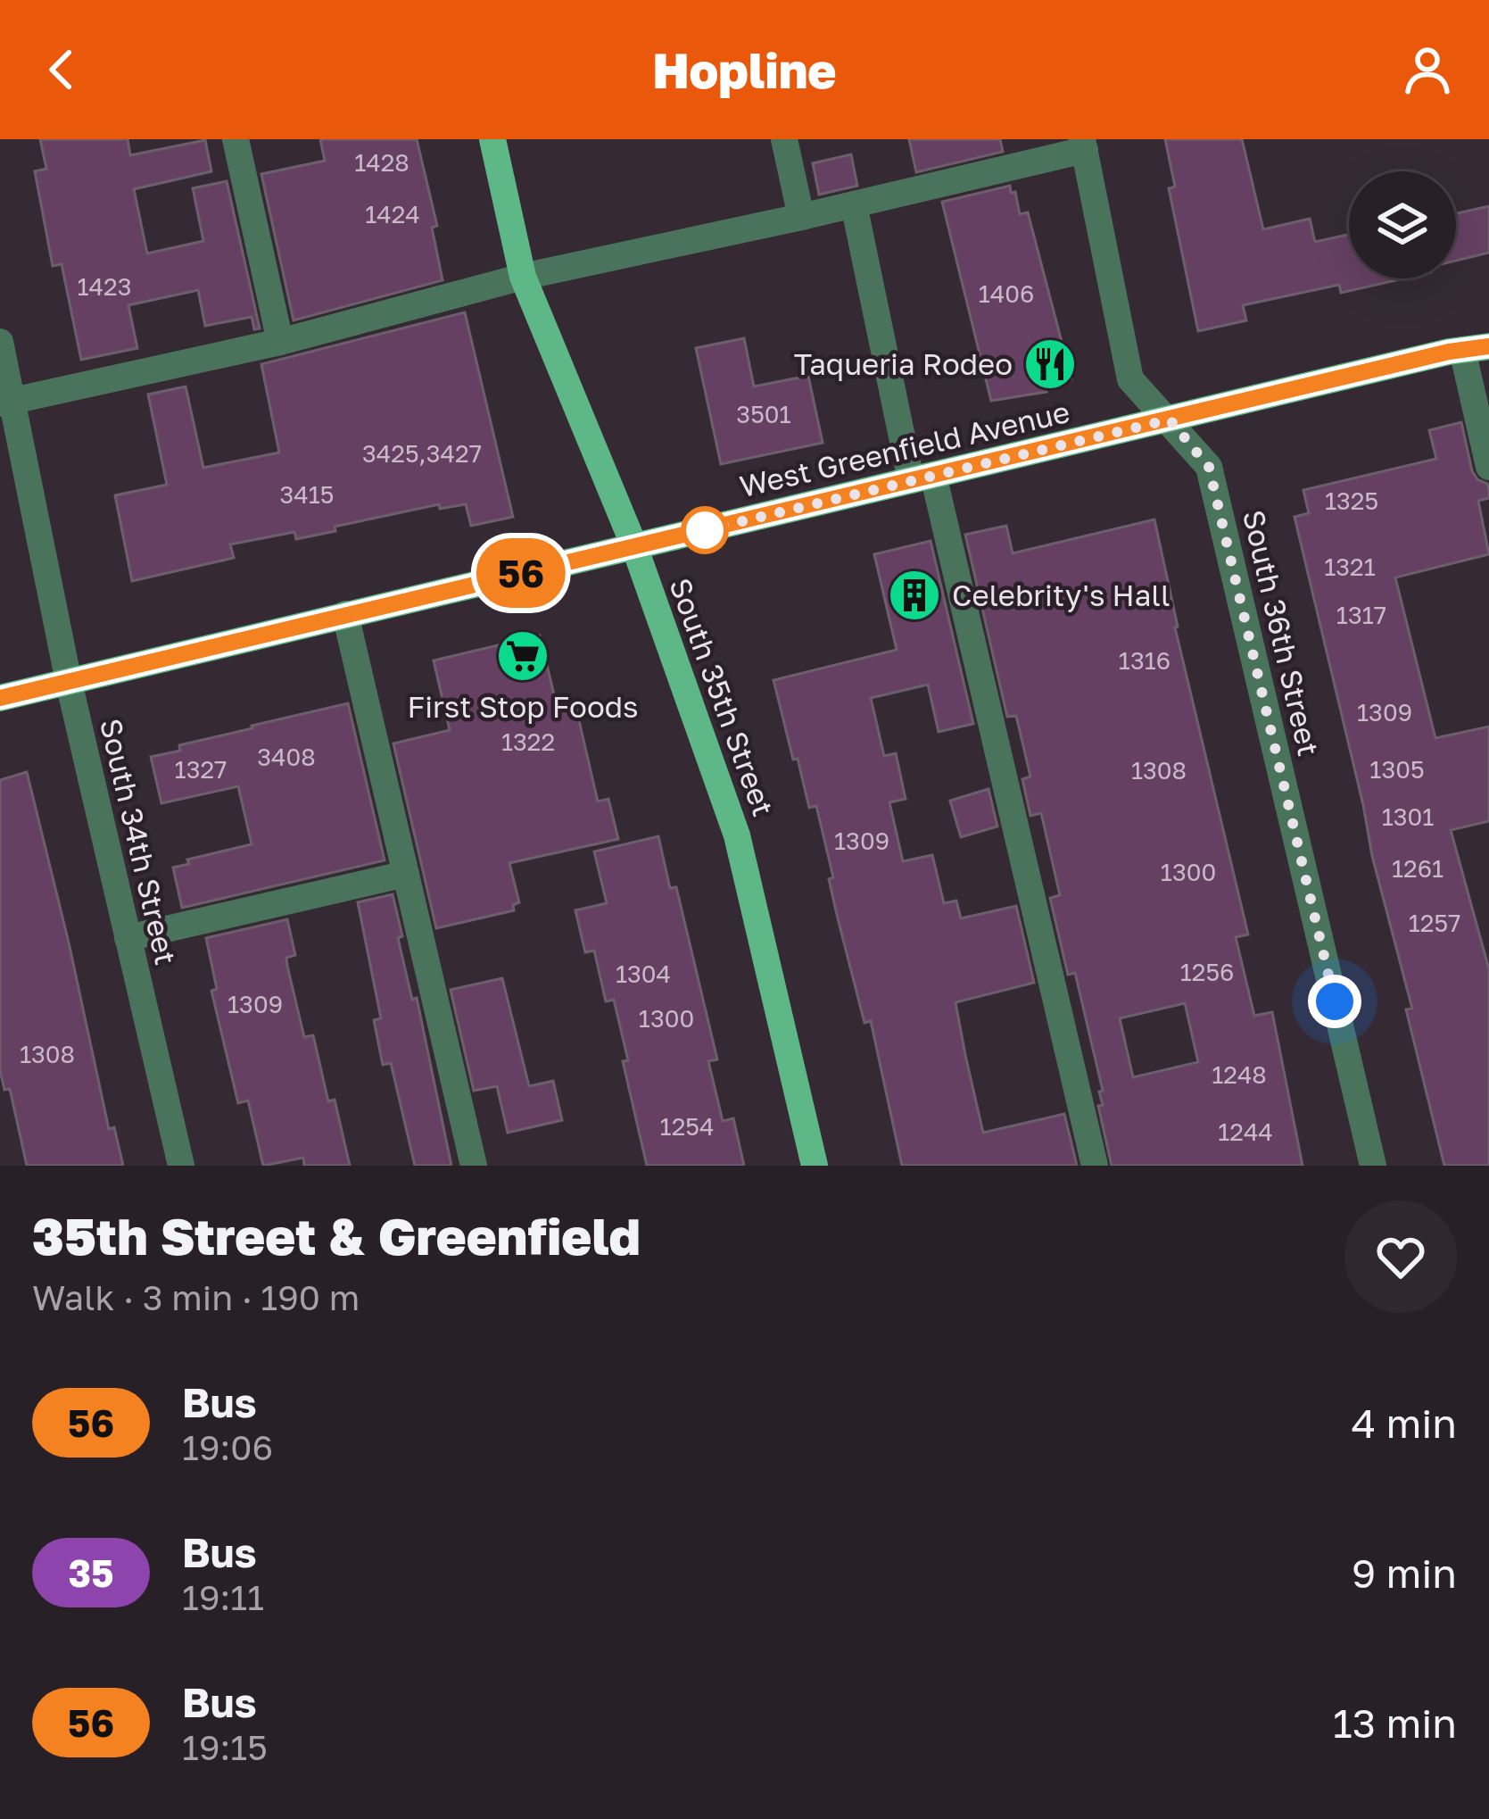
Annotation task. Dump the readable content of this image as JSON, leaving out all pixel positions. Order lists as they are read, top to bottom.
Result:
{
  "streets": {
    "main road": ["West Greenfield Avenue", "South 35th Street"],
    "street": ["South 36th Street", "South 34th Street"]
  },
  "crossings": [
    ["West Greenfield Avenue", "South 36th Street"],
    ["West Greenfield Avenue", "South 35th Street"],
    ["West Greenfield Avenue", "South 34th Street"]
  ],
  "places": {
    "restaurant": ["Taqueria Rodeo"],
    "building": ["Celebrity's Hall"],
    "supermarket": ["First Stop Foods"]
  },
  "lines": ["bus line 56"],
  "house_numbers": [
    "1428",
    "1424",
    "1423",
    "1406",
    "3501",
    "3425,3427",
    "3415",
    "1325",
    "1321",
    "1317",
    "1316",
    "1309",
    "1322",
    "3408",
    "1327",
    "1305",
    "1308",
    "1301",
    "1309",
    "1261",
    "1300",
    "1257",
    "1256",
    "1304",
    "1309",
    "1300",
    "1308",
    "1248",
    "1254",
    "1244"
  ],
  "page": {
    "header": "Hopline",
    "on_map": "56",
    "heading": ["35th Street & Greenfield", "Walk · 3 min · 190 m"],
    "list": [
      {
        "mark": "56",
        "name": "Bus",
        "note": "19:06",
        "value": "4 min"
      },
      {
        "mark": "35",
        "name": "Bus",
        "note": "19:11",
        "value": "9 min"
      },
      {
        "mark": "56",
        "name": "Bus",
        "note": "19:15",
        "value": "13 min"
      }
    ]
  }
}
